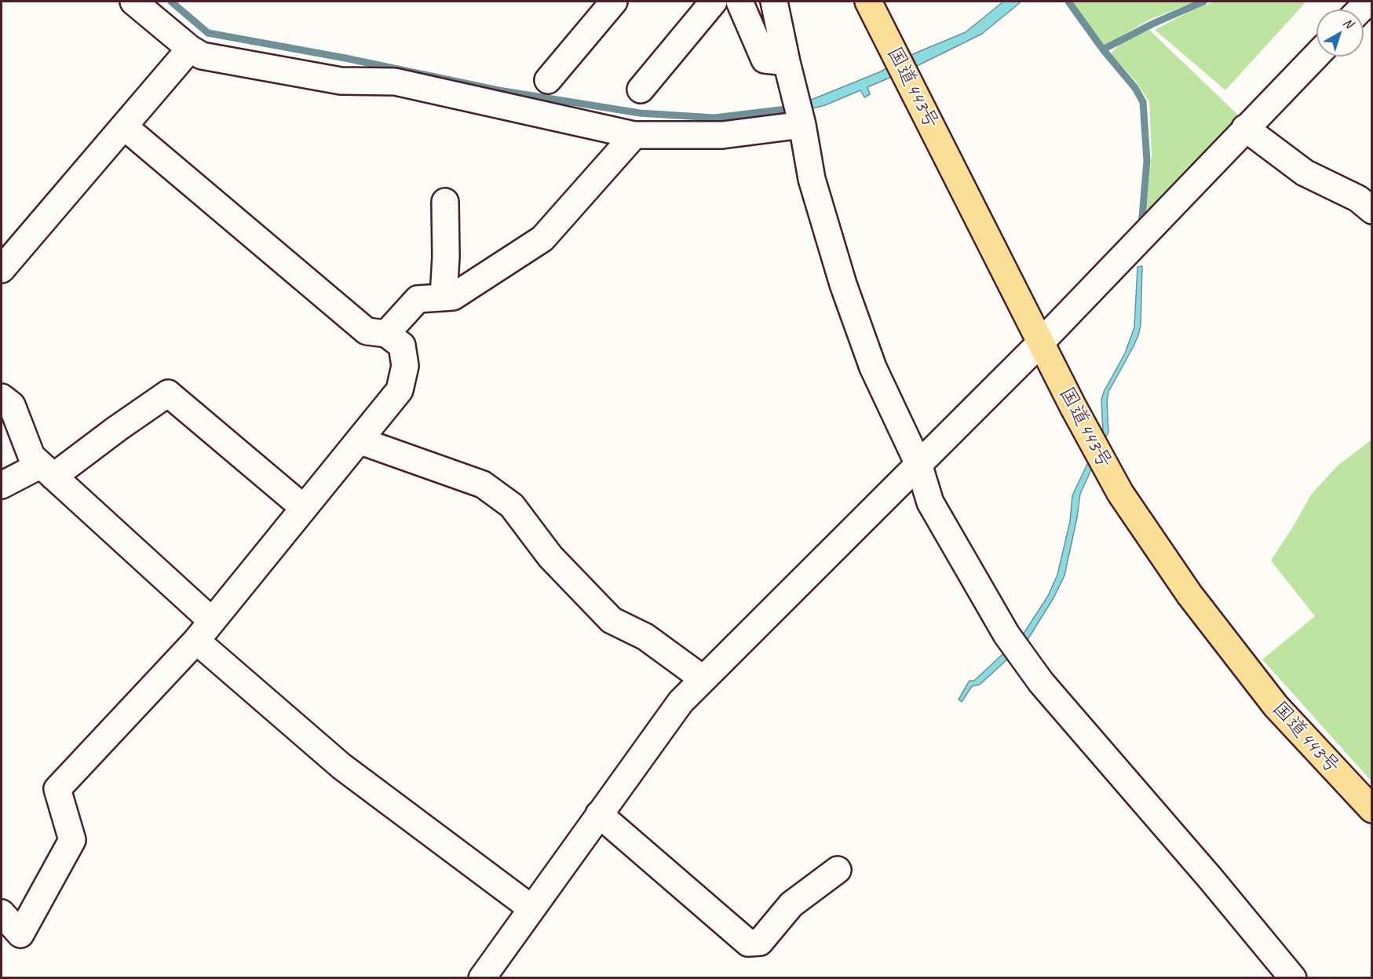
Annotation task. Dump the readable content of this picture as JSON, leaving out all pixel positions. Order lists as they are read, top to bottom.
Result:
{
  "streets": {
    "highway": ["国道443号"]
  },
  "north": "top right"
}
